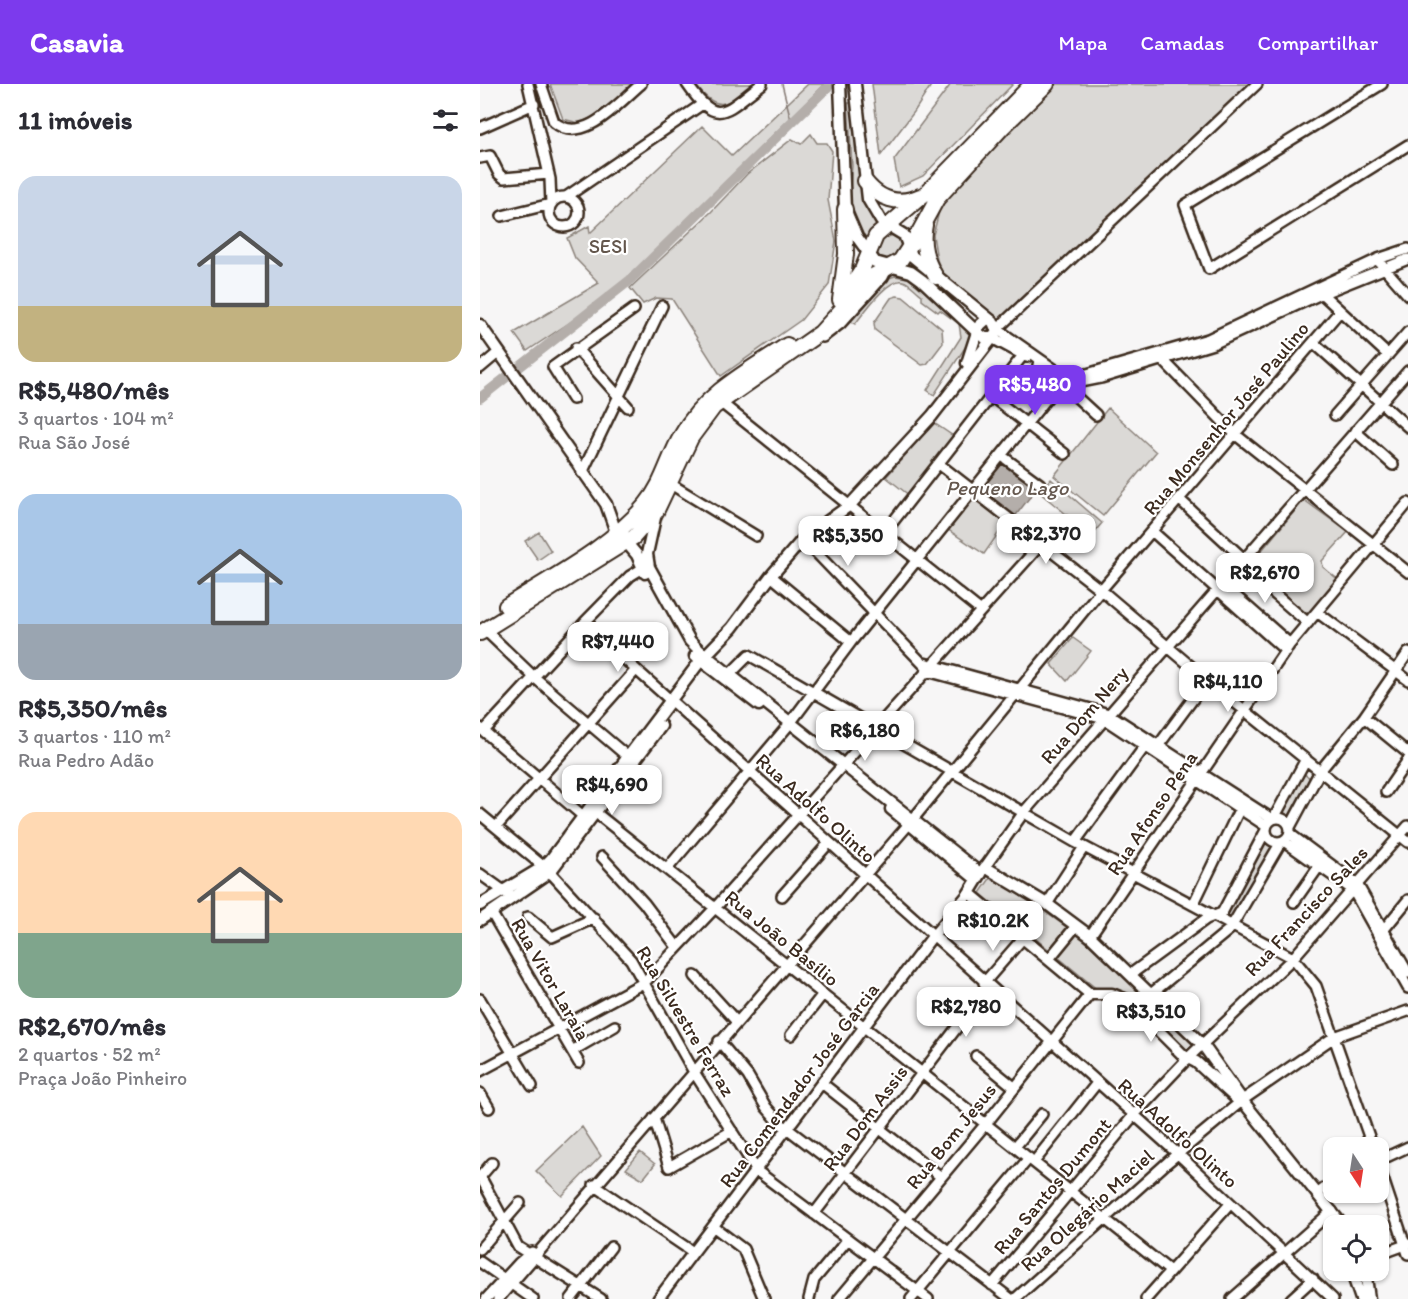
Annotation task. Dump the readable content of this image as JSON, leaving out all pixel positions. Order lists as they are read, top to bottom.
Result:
{
  "streets": {
    "street": [
      "Rua Monsenhor José Paulino",
      "Rua Dom Nery",
      "Rua Adolfo Olinto",
      "Rua Afonso Pena",
      "Rua Francisco Sales",
      "Rua João Basílio",
      "Rua Vitor Laraia",
      "Rua Silvestre Ferraz",
      "Rua Comendador José Garcia",
      "Rua Dom Assis",
      "Rua Bom Jesus",
      "Rua Santos Dumont",
      "Rua Olegário Maciel"
    ]
  },
  "crossings": [
    ["Rua Monsenhor José Paulino", "Rua Adolfo Olinto"],
    ["Rua Monsenhor José Paulino", "Rua João Basílio"],
    ["Rua Monsenhor José Paulino", "Rua Silvestre Ferraz"],
    ["Rua Adolfo Olinto", "Rua Comendador José Garcia"],
    ["Rua Adolfo Olinto", "Rua Dom Assis"],
    ["Rua Adolfo Olinto", "Rua Bom Jesus"],
    ["Rua Adolfo Olinto", "Rua Santos Dumont"],
    ["Rua Adolfo Olinto", "Rua Olegário Maciel"],
    ["Rua Francisco Sales", "Rua Santos Dumont"],
    ["Rua João Basílio", "Rua Comendador José Garcia"],
    ["Rua João Basílio", "Rua Dom Assis"],
    ["Rua João Basílio", "Rua Bom Jesus"],
    ["Rua João Basílio", "Rua Santos Dumont"],
    ["Rua João Basílio", "Rua Olegário Maciel"],
    ["Rua Silvestre Ferraz", "Rua Comendador José Garcia"]
  ],
  "water": ["Pequeno Lago"],
  "parks": ["SESI"],
  "north": "bottom",
  "page": {
    "header": "Casavia",
    "nav": ["Mapa", "Camadas", "Compartilhar"],
    "heading": "11 imóveis",
    "list": [
      {
        "name": "R$5,480/mês",
        "note": "3 quartos · 104 m² · Rua São José"
      },
      {
        "name": "R$5,350/mês",
        "note": "3 quartos · 110 m² · Rua Pedro Adão"
      },
      {
        "name": "R$2,670/mês",
        "note": "2 quartos · 52 m² · Praça João Pinheiro"
      }
    ],
    "price": [
      "R$5,480",
      "R$2,370",
      "R$5,350",
      "R$2,670",
      "R$7,440",
      "R$4,110",
      "R$6,180",
      "R$4,690",
      "R$10.2K",
      "R$2,780",
      "R$3,510"
    ]
  }
}
